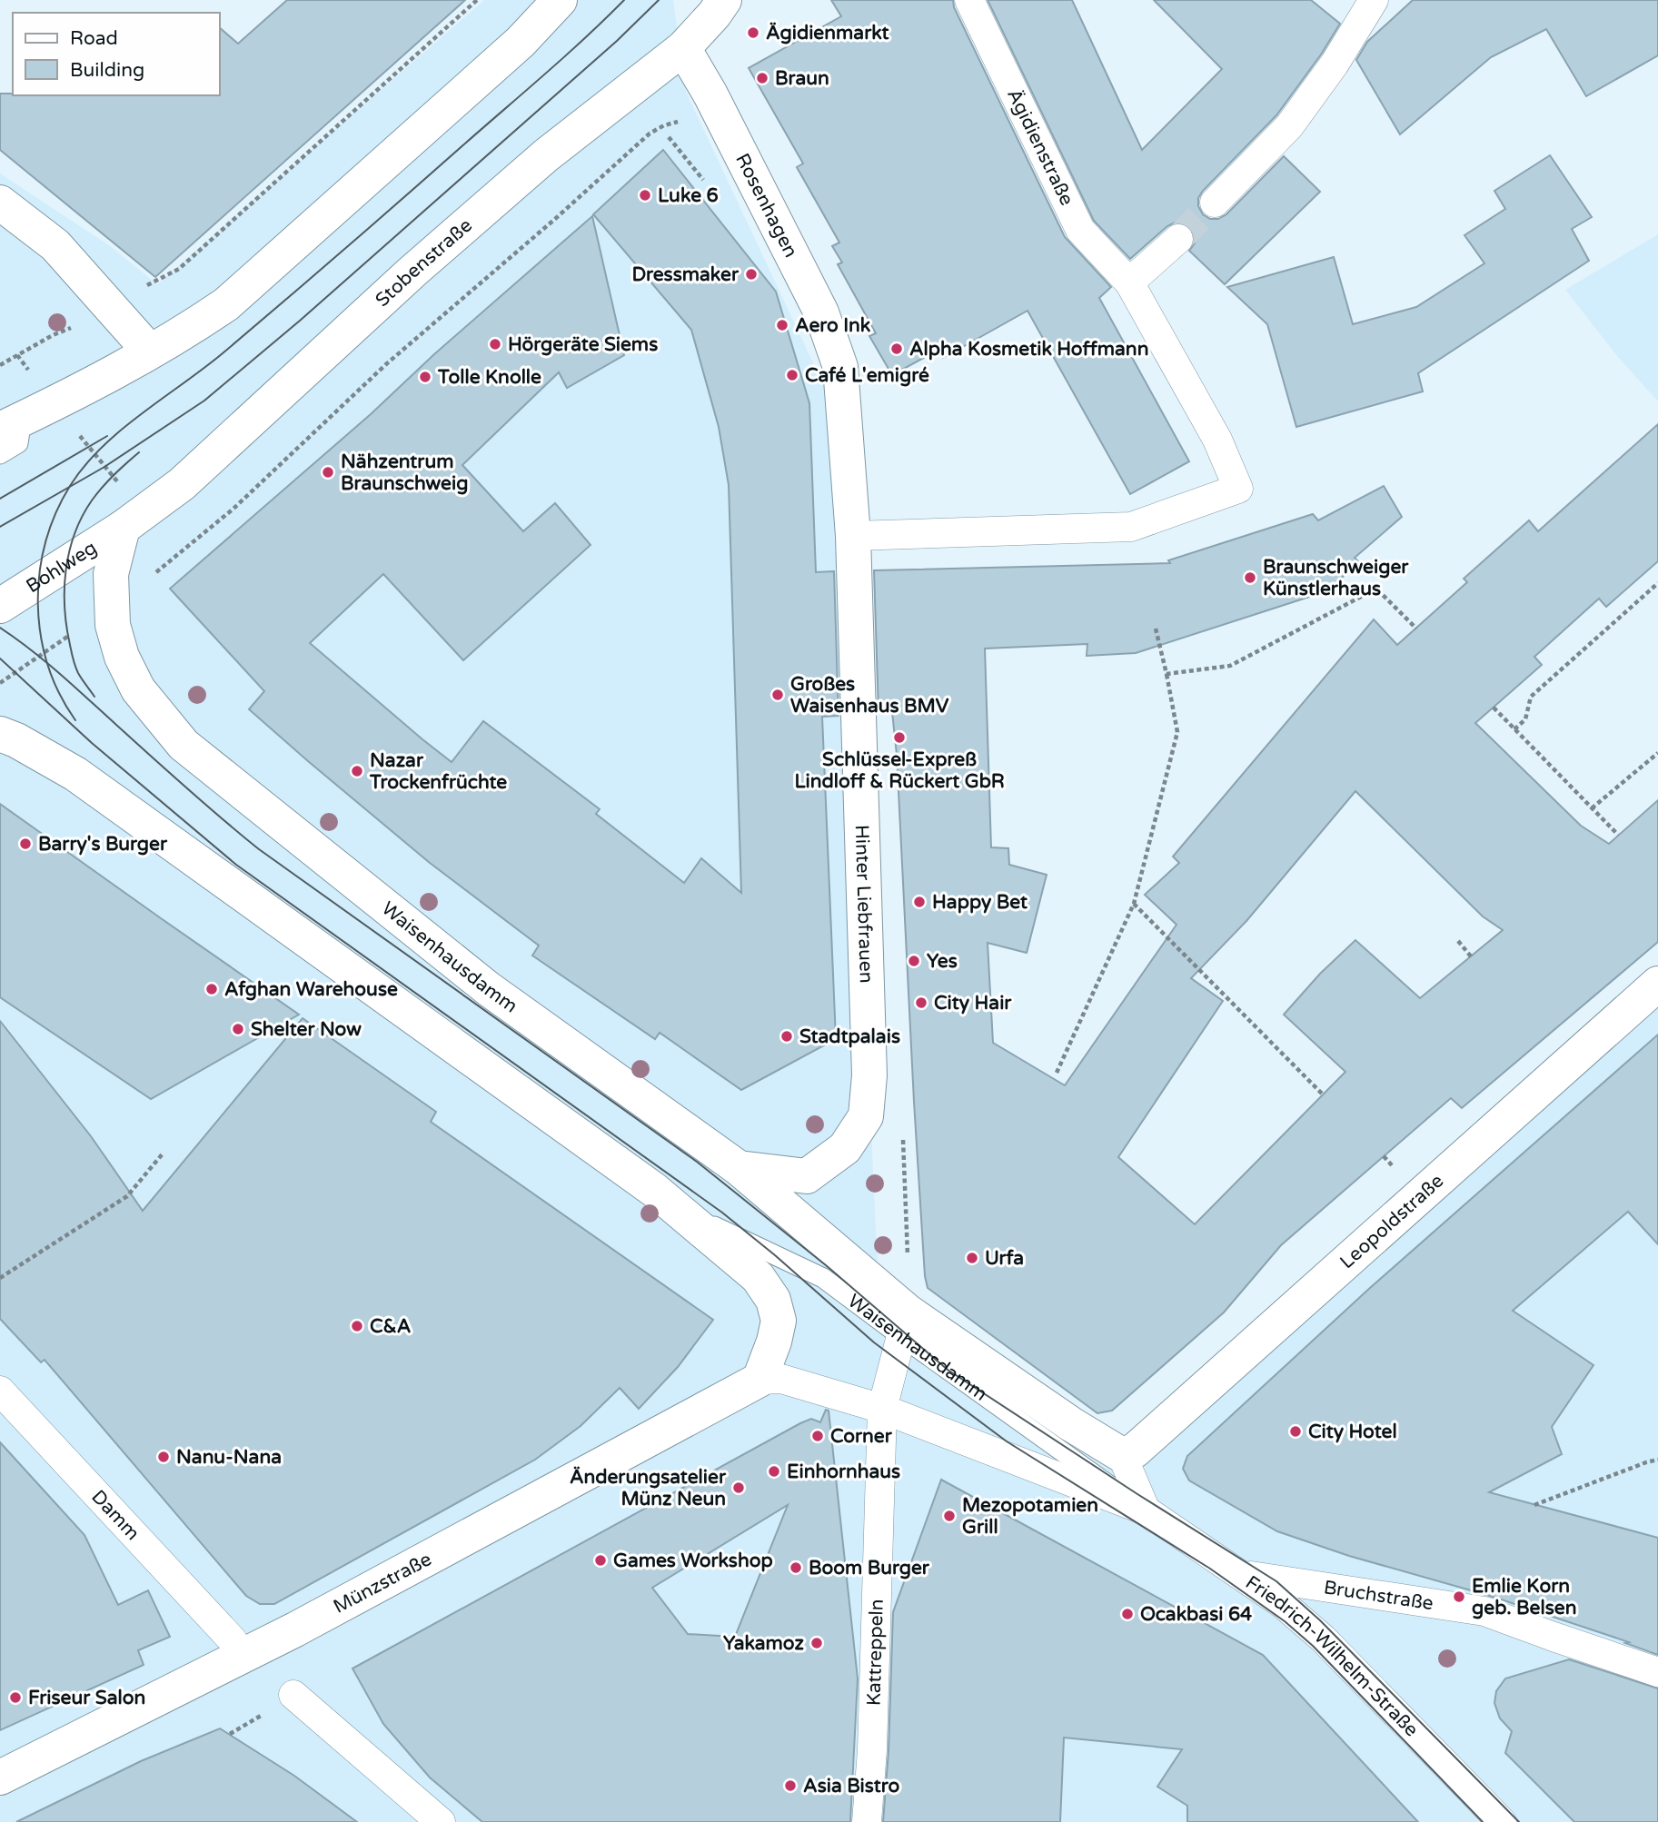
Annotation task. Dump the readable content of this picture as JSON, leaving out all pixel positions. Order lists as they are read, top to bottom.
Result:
{
  "streets": {
    "street": [
      "Ägidienstraße",
      "Rosenhagen",
      "Stobenstraße",
      "Bohlweg",
      "Hinter Liebfrauen",
      "Waisenhausdamm",
      "Leopoldstraße",
      "Damm",
      "Münzstraße",
      "Bruchstraße",
      "Kattreppeln",
      "Friedrich-Wilhelm-Straße"
    ]
  },
  "crossings": [
    ["Ägidienstraße", "Hinter Liebfrauen"],
    ["Rosenhagen", "Stobenstraße"],
    ["Rosenhagen", "Hinter Liebfrauen"],
    ["Stobenstraße", "Bohlweg"],
    ["Stobenstraße", "Waisenhausdamm"],
    ["Bohlweg", "Waisenhausdamm"],
    ["Hinter Liebfrauen", "Waisenhausdamm"],
    ["Waisenhausdamm", "Münzstraße"],
    ["Waisenhausdamm", "Friedrich-Wilhelm-Straße"],
    ["Münzstraße", "Friedrich-Wilhelm-Straße"],
    ["Bruchstraße", "Friedrich-Wilhelm-Straße"],
    ["Kattreppeln", "Friedrich-Wilhelm-Straße"]
  ],
  "places": [
    "Ägidienmarkt",
    "Braun",
    "Luke 6",
    "Dressmaker",
    "Aero Ink",
    "Hörgeräte Siems",
    "Alpha Kosmetik Hoffmann",
    "Café L'emigré",
    "Tolle Knolle",
    "Nähzentrum Braunschweig",
    "Braunschweiger Künstlerhaus",
    "Großes Waisenhaus BMV",
    "Schlüssel-Expreß Lindloff & Rückert GbR",
    "Nazar Trockenfrüchte",
    "Barry's Burger",
    "Happy Bet",
    "Yes",
    "Afghan Warehouse",
    "City Hair",
    "Shelter Now",
    "Stadtpalais",
    "Urfa",
    "C&A",
    "City Hotel",
    "Corner",
    "Nanu-Nana",
    "Einhornhaus",
    "Änderungsatelier Münz Neun",
    "Mezopotamien Grill",
    "Games Workshop",
    "Boom Burger",
    "Emlie Korn geb. Belsen",
    "Ocakbasi 64",
    "Yakamoz",
    "Friseur Salon",
    "Asia Bistro"
  ],
  "legend": ["Road", "Building"]
}
